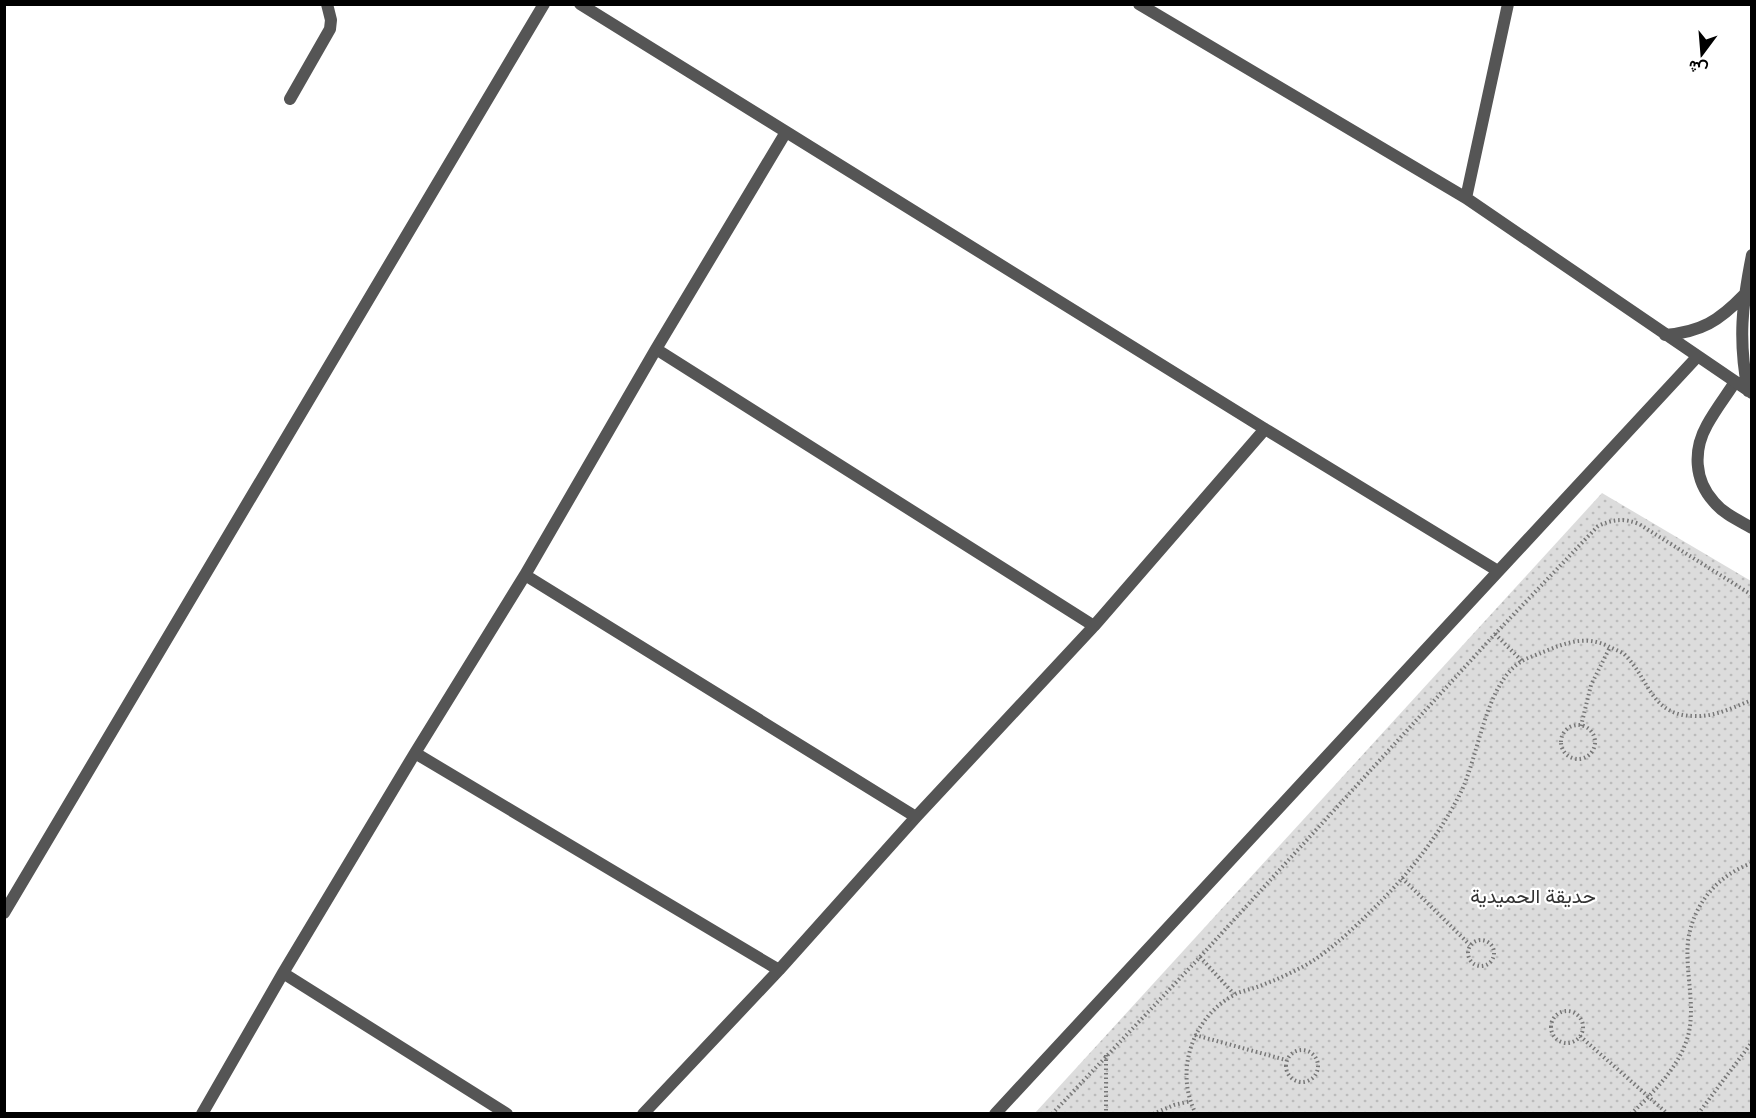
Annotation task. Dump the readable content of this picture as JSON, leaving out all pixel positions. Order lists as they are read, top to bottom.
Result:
{
  "parks": ["حديقة الحميدية"],
  "north": "bottom"
}
